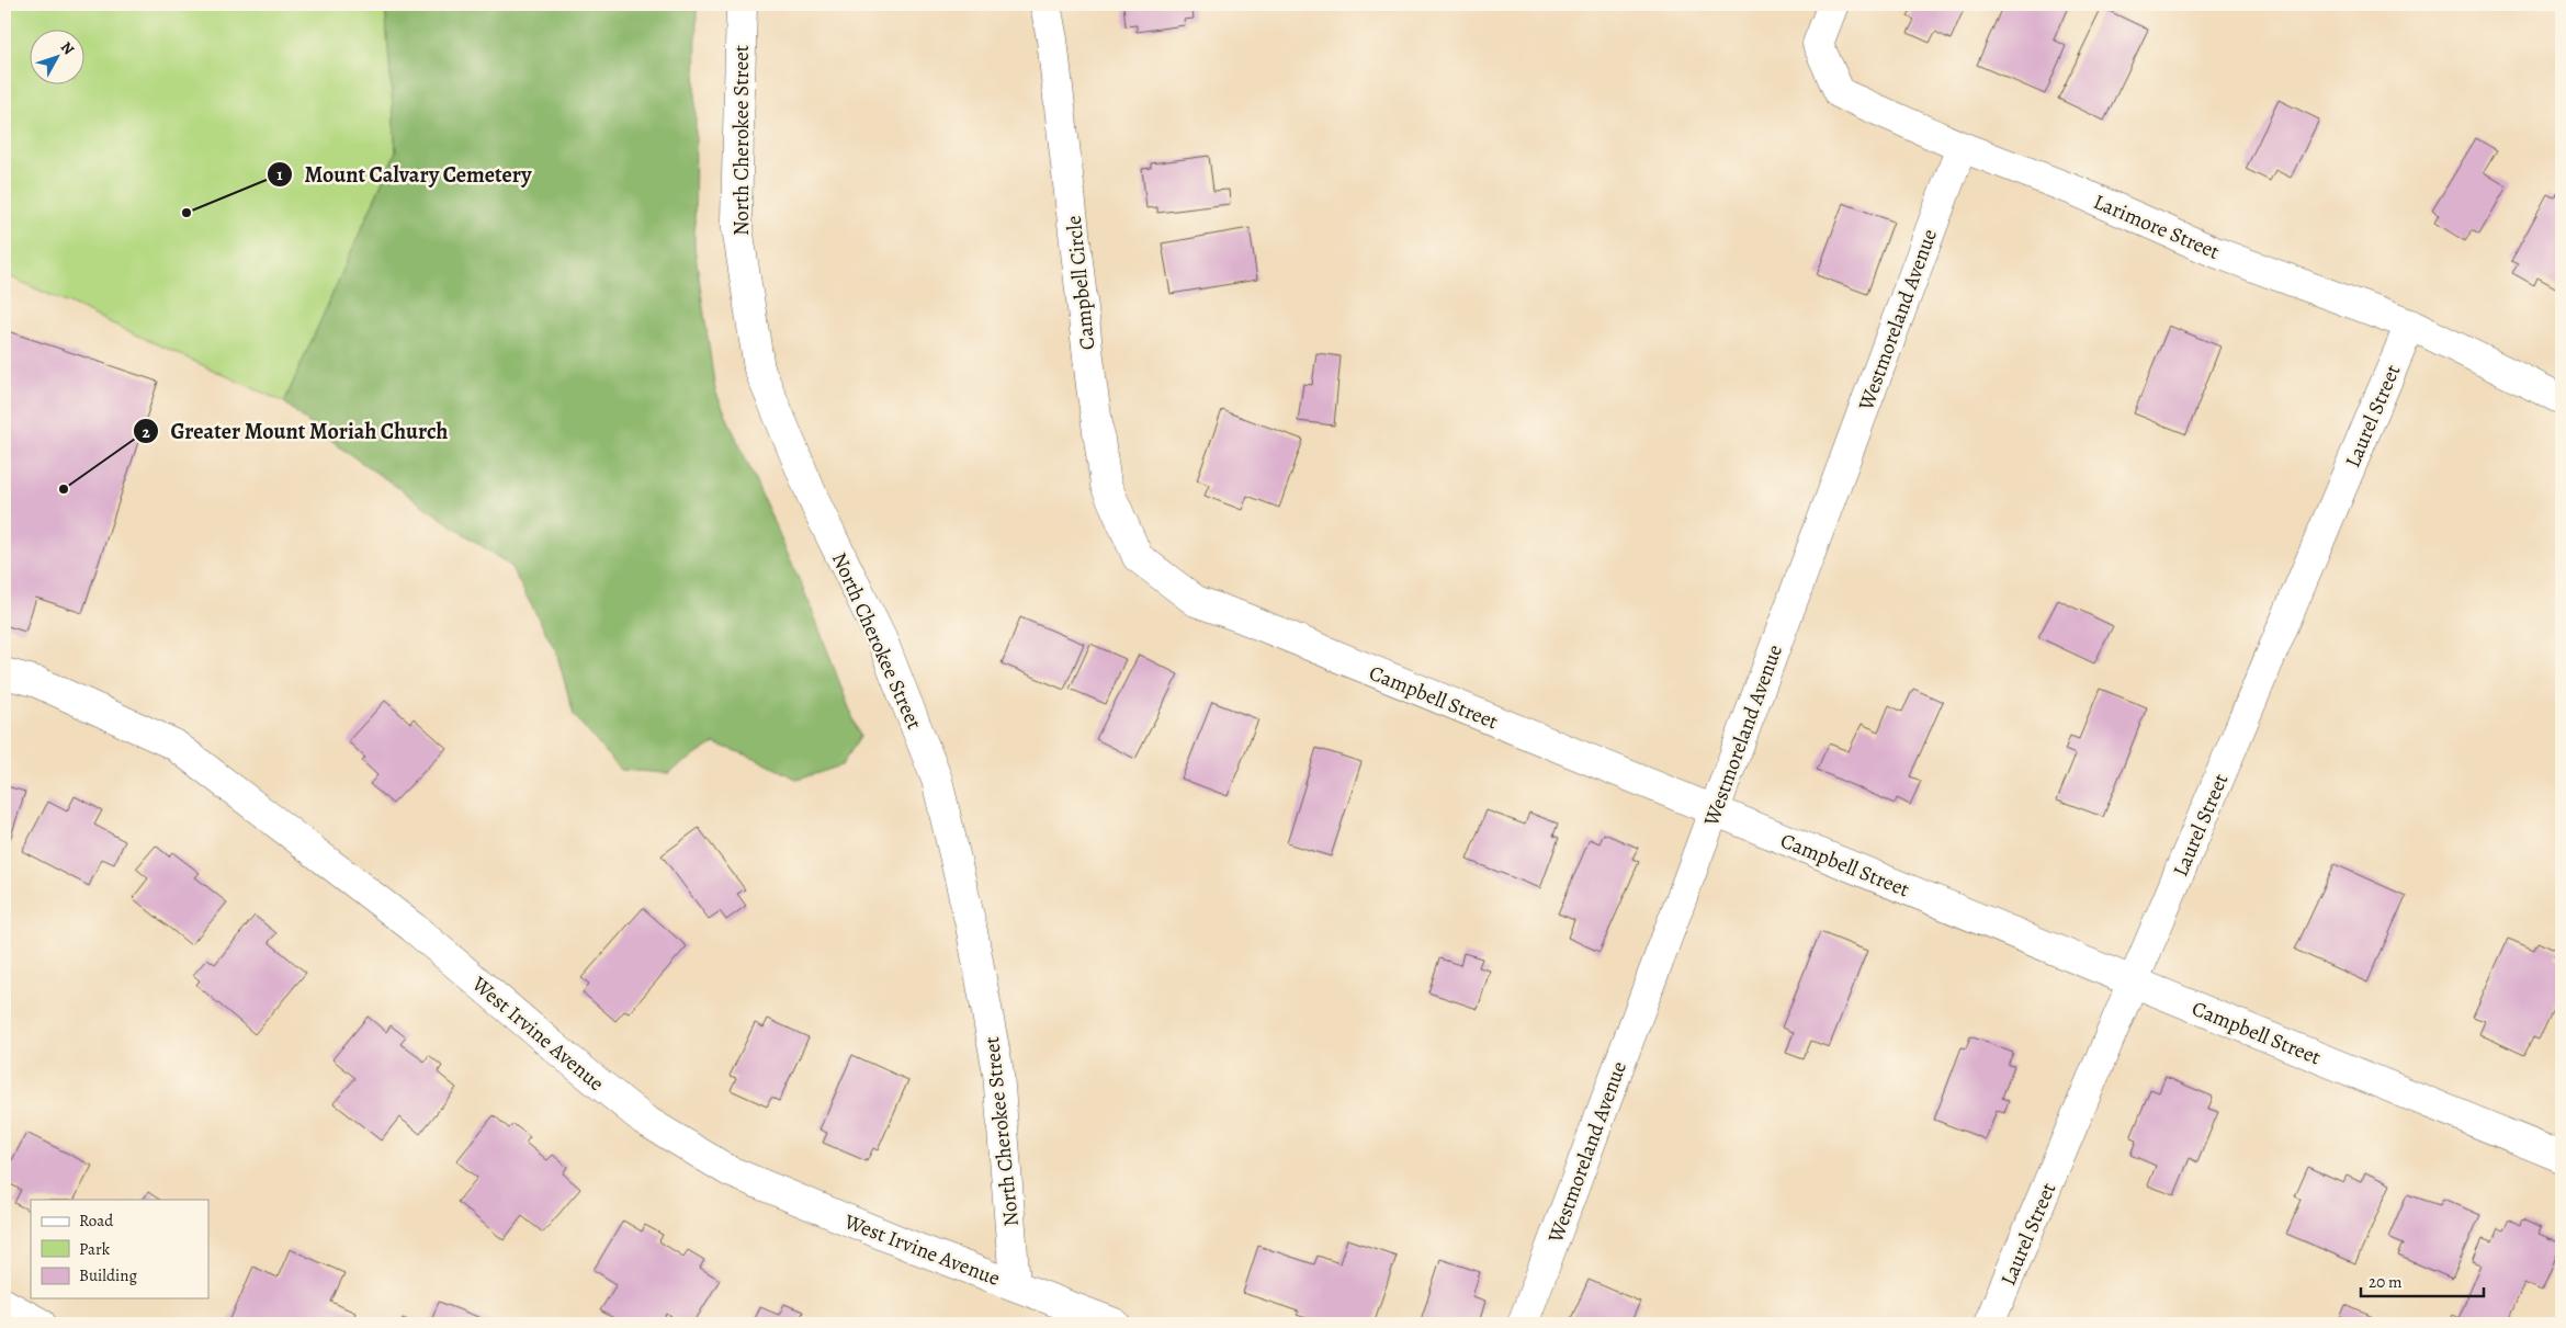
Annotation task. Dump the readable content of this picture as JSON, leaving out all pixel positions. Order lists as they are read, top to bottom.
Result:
{
  "streets": {
    "street": [
      "North Cherokee Street",
      "Larimore Street",
      "Campbell Circle",
      "Westmoreland Avenue",
      "Laurel Street",
      "Campbell Street",
      "West Irvine Avenue"
    ]
  },
  "crossings": [
    ["North Cherokee Street", "West Irvine Avenue"],
    ["Larimore Street", "Westmoreland Avenue"],
    ["Larimore Street", "Laurel Street"],
    ["Campbell Circle", "Campbell Street"],
    ["Westmoreland Avenue", "Campbell Street"],
    ["Laurel Street", "Campbell Street"]
  ],
  "places": ["Mount Calvary Cemetery", "Greater Mount Moriah Church"],
  "legend": ["Road", "Park", "Building"],
  "scale_bar": "20 m",
  "north": "top right"
}
